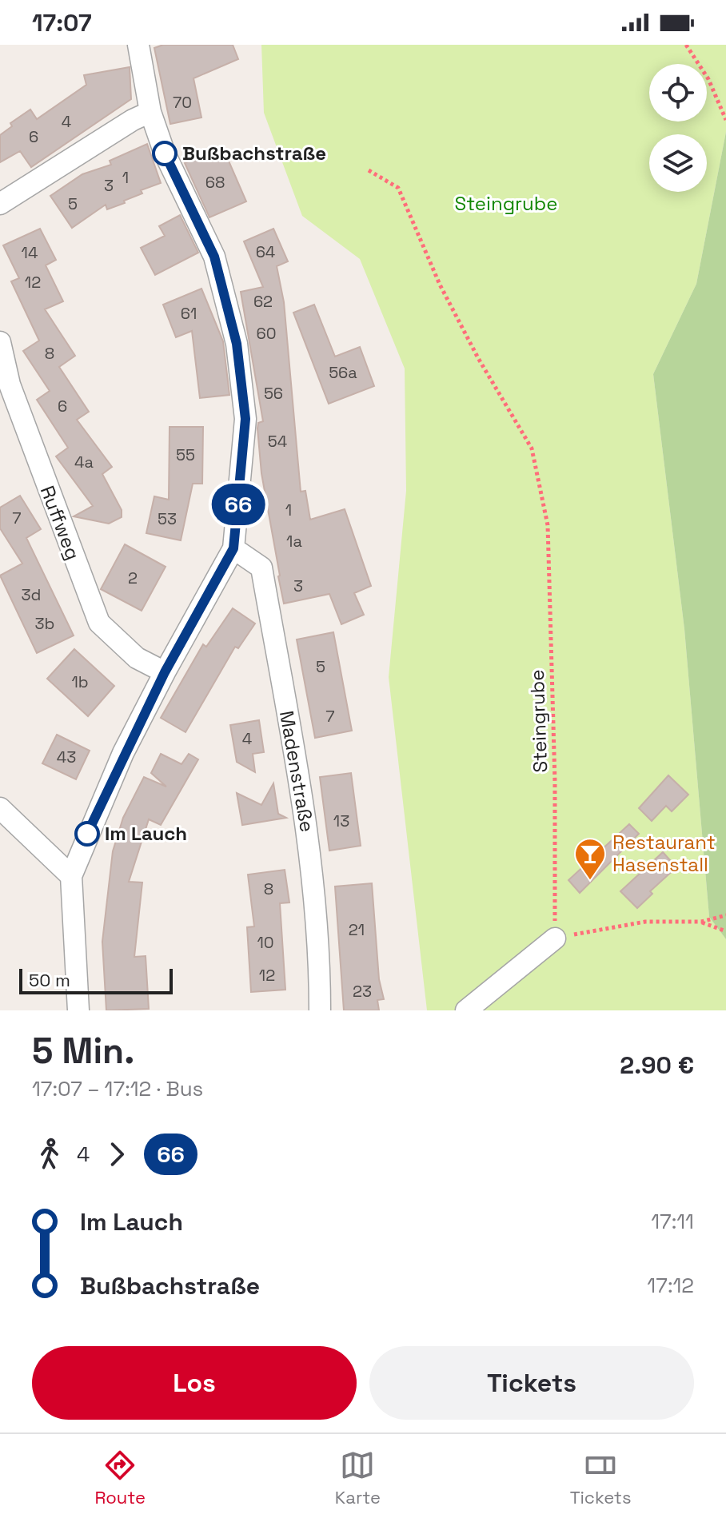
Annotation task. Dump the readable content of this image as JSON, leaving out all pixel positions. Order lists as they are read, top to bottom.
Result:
{
  "streets": {
    "street": ["Ruffweg", "Madenstraße"],
    "path": ["Steingrube"]
  },
  "parks": ["Steingrube"],
  "places": {
    "other": ["Bußbachstraße", "Im Lauch"],
    "bar": ["Restaurant Hasenstall"]
  },
  "lines": ["bus line 66"],
  "house_numbers": [
    "70",
    "4",
    "6",
    "1",
    "68",
    "3",
    "5",
    "64",
    "14",
    "12",
    "62",
    "61",
    "60",
    "8",
    "56a",
    "56",
    "6",
    "54",
    "55",
    "4a",
    "1",
    "7",
    "53",
    "1a",
    "2",
    "3",
    "3d",
    "3b",
    "5",
    "1b",
    "7",
    "4",
    "43",
    "13",
    "8",
    "21",
    "10",
    "12",
    "23"
  ],
  "scale_bar": "50 m",
  "page": {
    "status": "17:07",
    "on_map": "66",
    "scale": "50 m",
    "heading": ["5 Min.", "17:07 – 17:12 · Bus", "2.90 €"],
    "legs": ["4", "66"],
    "list": [
      {
        "name": "Im Lauch",
        "value": "17:11"
      },
      {
        "name": "Bußbachstraße",
        "value": "17:12"
      }
    ],
    "buttons": ["Los", "Tickets"],
    "tabs": ["Route", "Karte", "Tickets"]
  }
}
